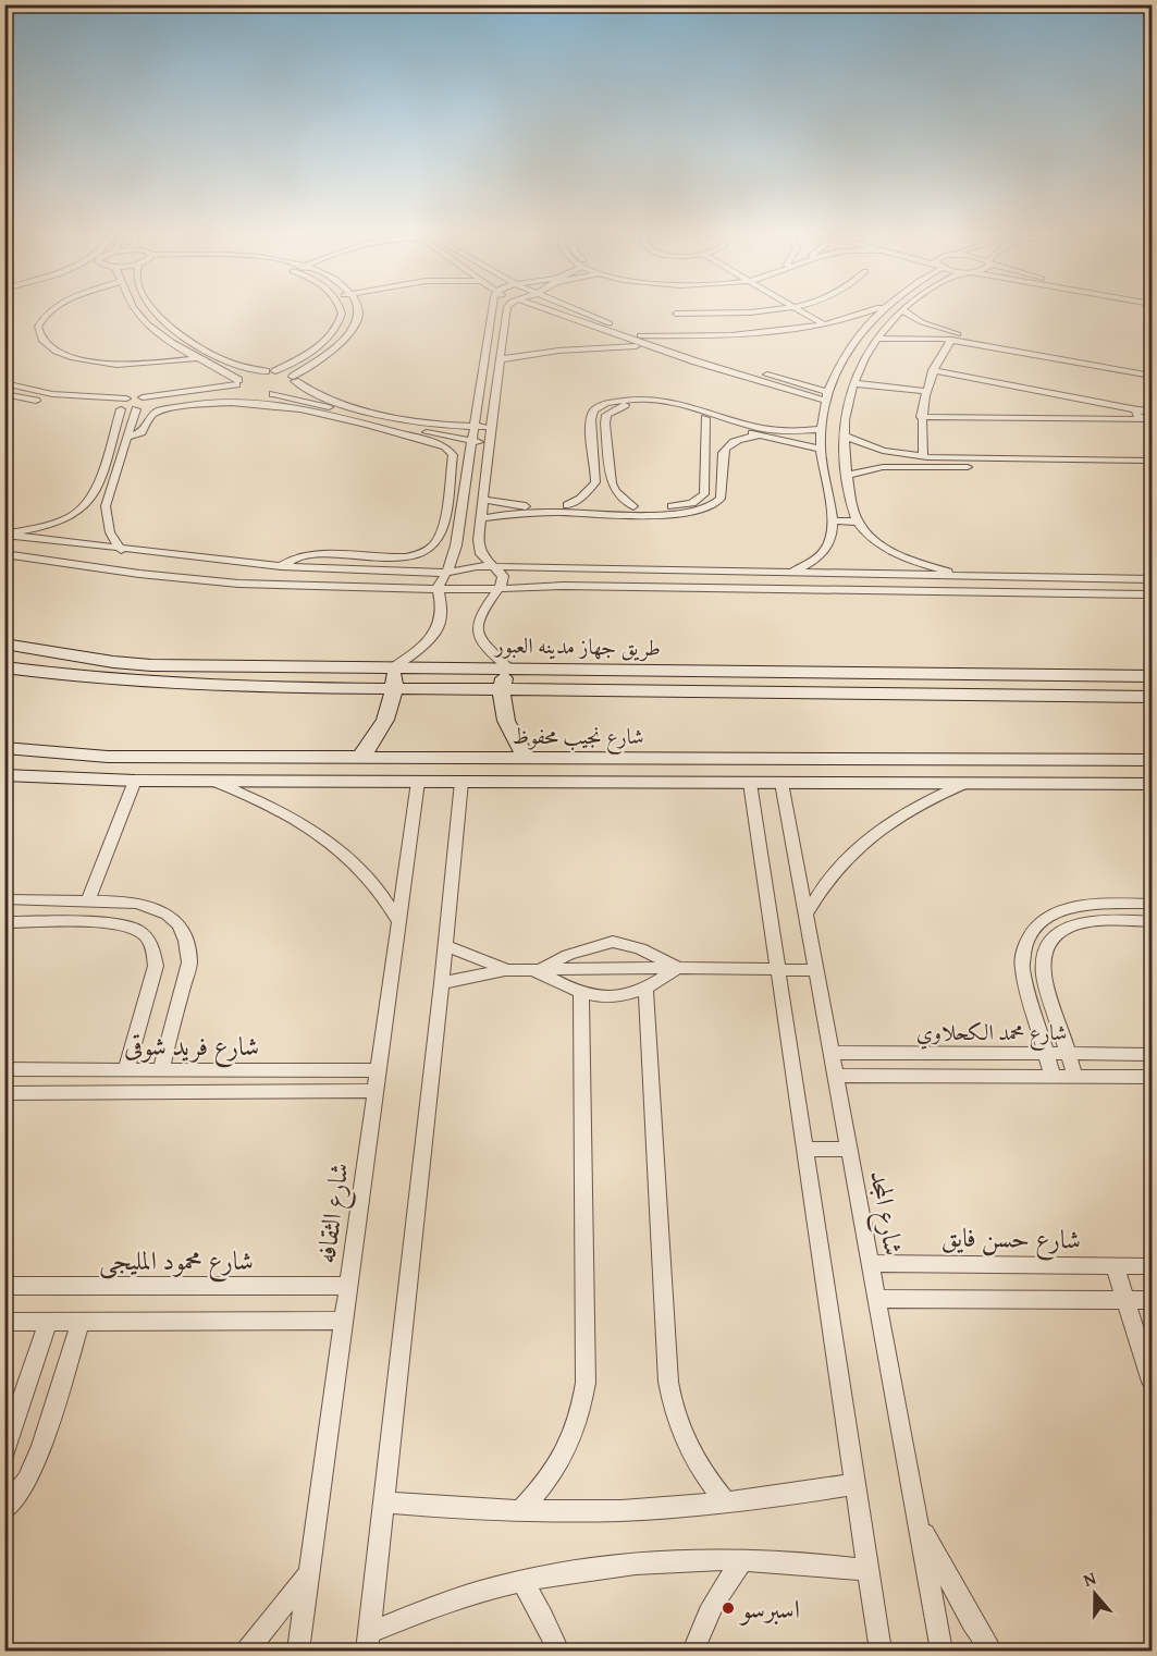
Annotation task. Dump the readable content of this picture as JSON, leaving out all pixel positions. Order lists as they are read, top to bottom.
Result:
{
  "streets": {
    "main road": ["طريق جهاز مدينه العبور", "شارع نجيب محفوظ"],
    "street": [
      "شارع محمد الكحلاوي",
      "شارع فريد شوقى",
      "شارع الثقافه",
      "شارع المجد",
      "شارع حسن فايق",
      "شارع محمود المليجى"
    ]
  },
  "crossings": [
    ["شارع محمد الكحلاوي", "شارع المجد"],
    ["شارع فريد شوقى", "شارع الثقافه"],
    ["شارع الثقافه", "شارع محمود المليجى"],
    ["شارع المجد", "شارع حسن فايق"]
  ],
  "places": ["اسبرسو"],
  "north": "top"
}
